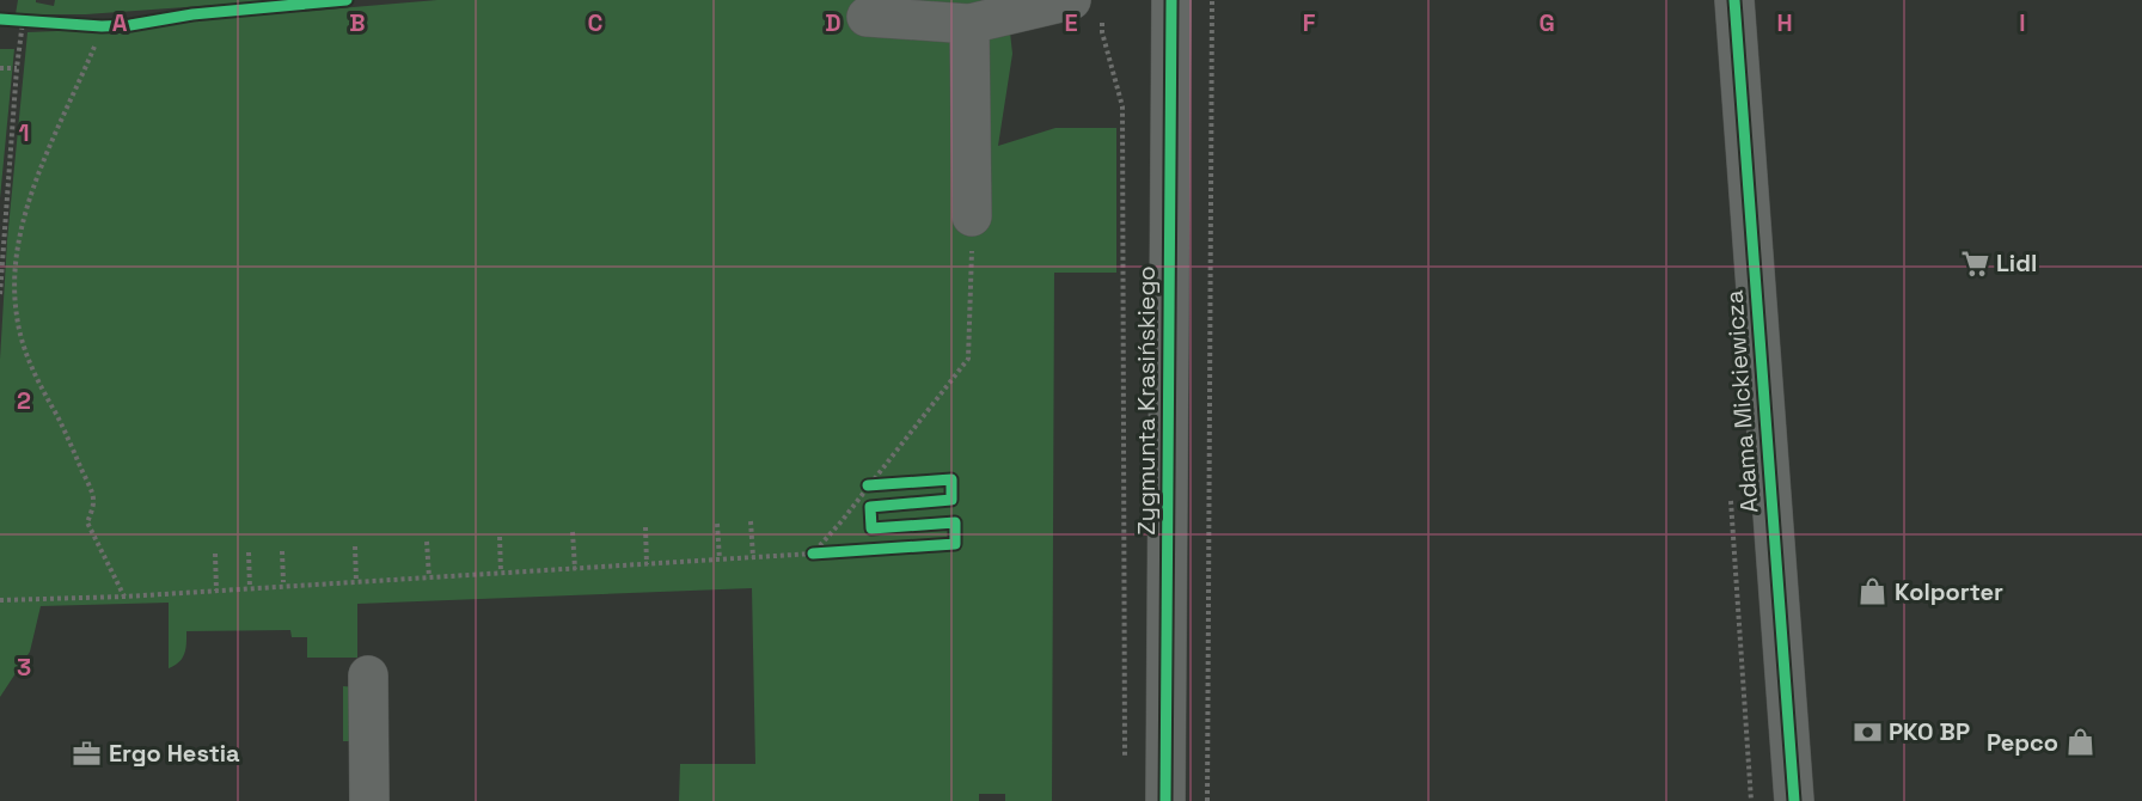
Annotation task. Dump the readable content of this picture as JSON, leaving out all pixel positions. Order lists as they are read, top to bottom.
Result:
{
  "streets": {
    "street": ["Zygmunta Krasińskiego", "Adama Mickiewicza"]
  },
  "places": {
    "supermarket": ["Lidl"],
    "shop": ["Kolporter", "Pepco"],
    "bank": ["PKO BP"],
    "office": ["Ergo Hestia"]
  },
  "grid": {
    "columns": [
      "A",
      "B",
      "C",
      "D",
      "E",
      "F",
      "G",
      "H",
      "I"
    ],
    "rows": ["1", "2", "3"]
  }
}
